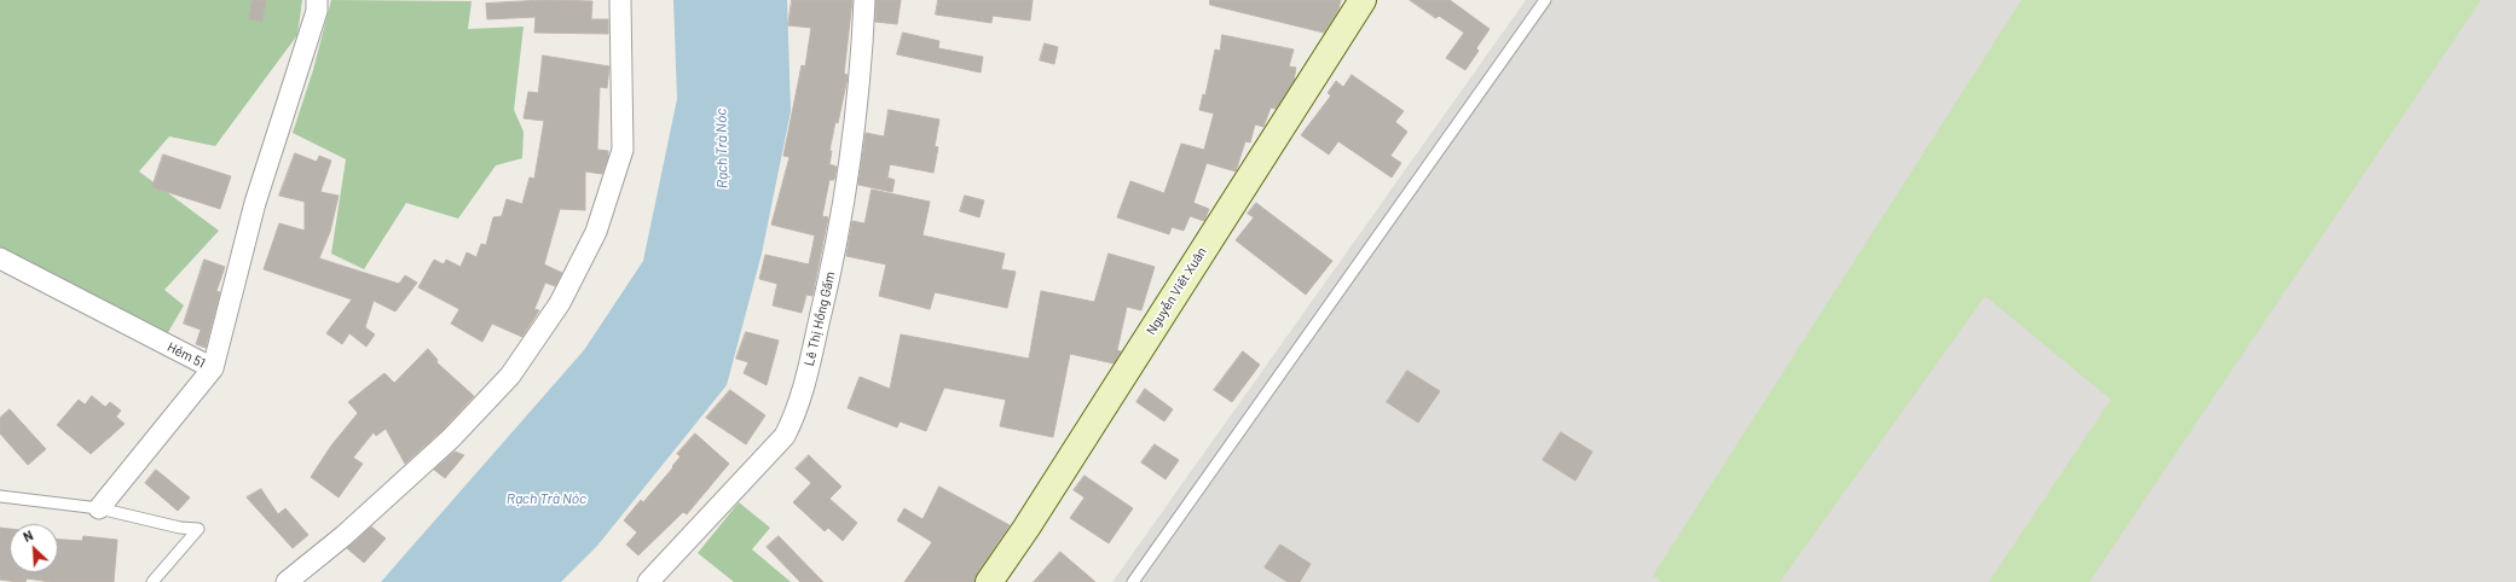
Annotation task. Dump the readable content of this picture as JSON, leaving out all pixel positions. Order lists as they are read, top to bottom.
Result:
{
  "streets": {
    "street": ["Nguyễn Viết Xuân", "Lê Thị Hồng Gấm", "Hẻm 51"]
  },
  "water": ["Rạch Trà Nóc"],
  "north": "top left"
}
